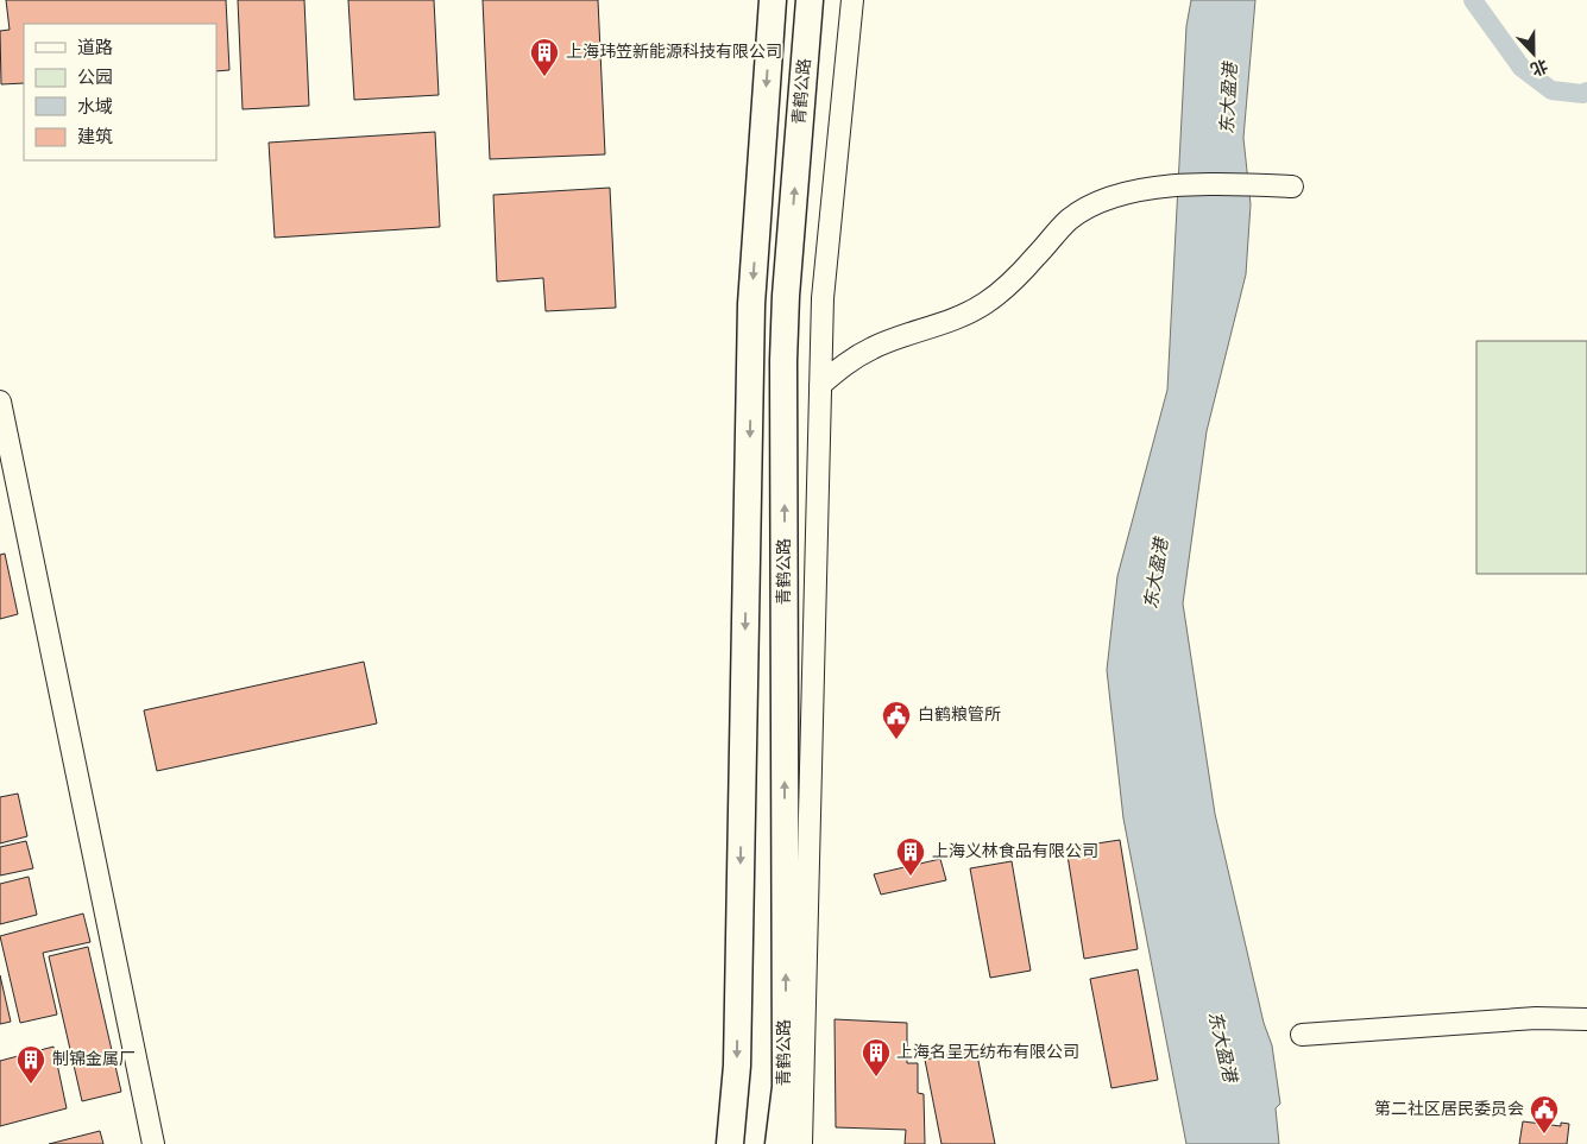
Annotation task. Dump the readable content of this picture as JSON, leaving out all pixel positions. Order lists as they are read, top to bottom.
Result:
{
  "streets": {
    "main road": ["青鹤公路"]
  },
  "water": ["东大盈港"],
  "places": {
    "building": [
      "上海玮笠新能源科技有限公司",
      "上海义林食品有限公司",
      "上海名呈无纺布有限公司",
      "制锦金属厂"
    ],
    "public building": ["白鹤粮管所", "第二社区居民委员会"]
  },
  "legend": [
    "道路",
    "公园",
    "水域",
    "建筑"
  ],
  "north": "bottom"
}
